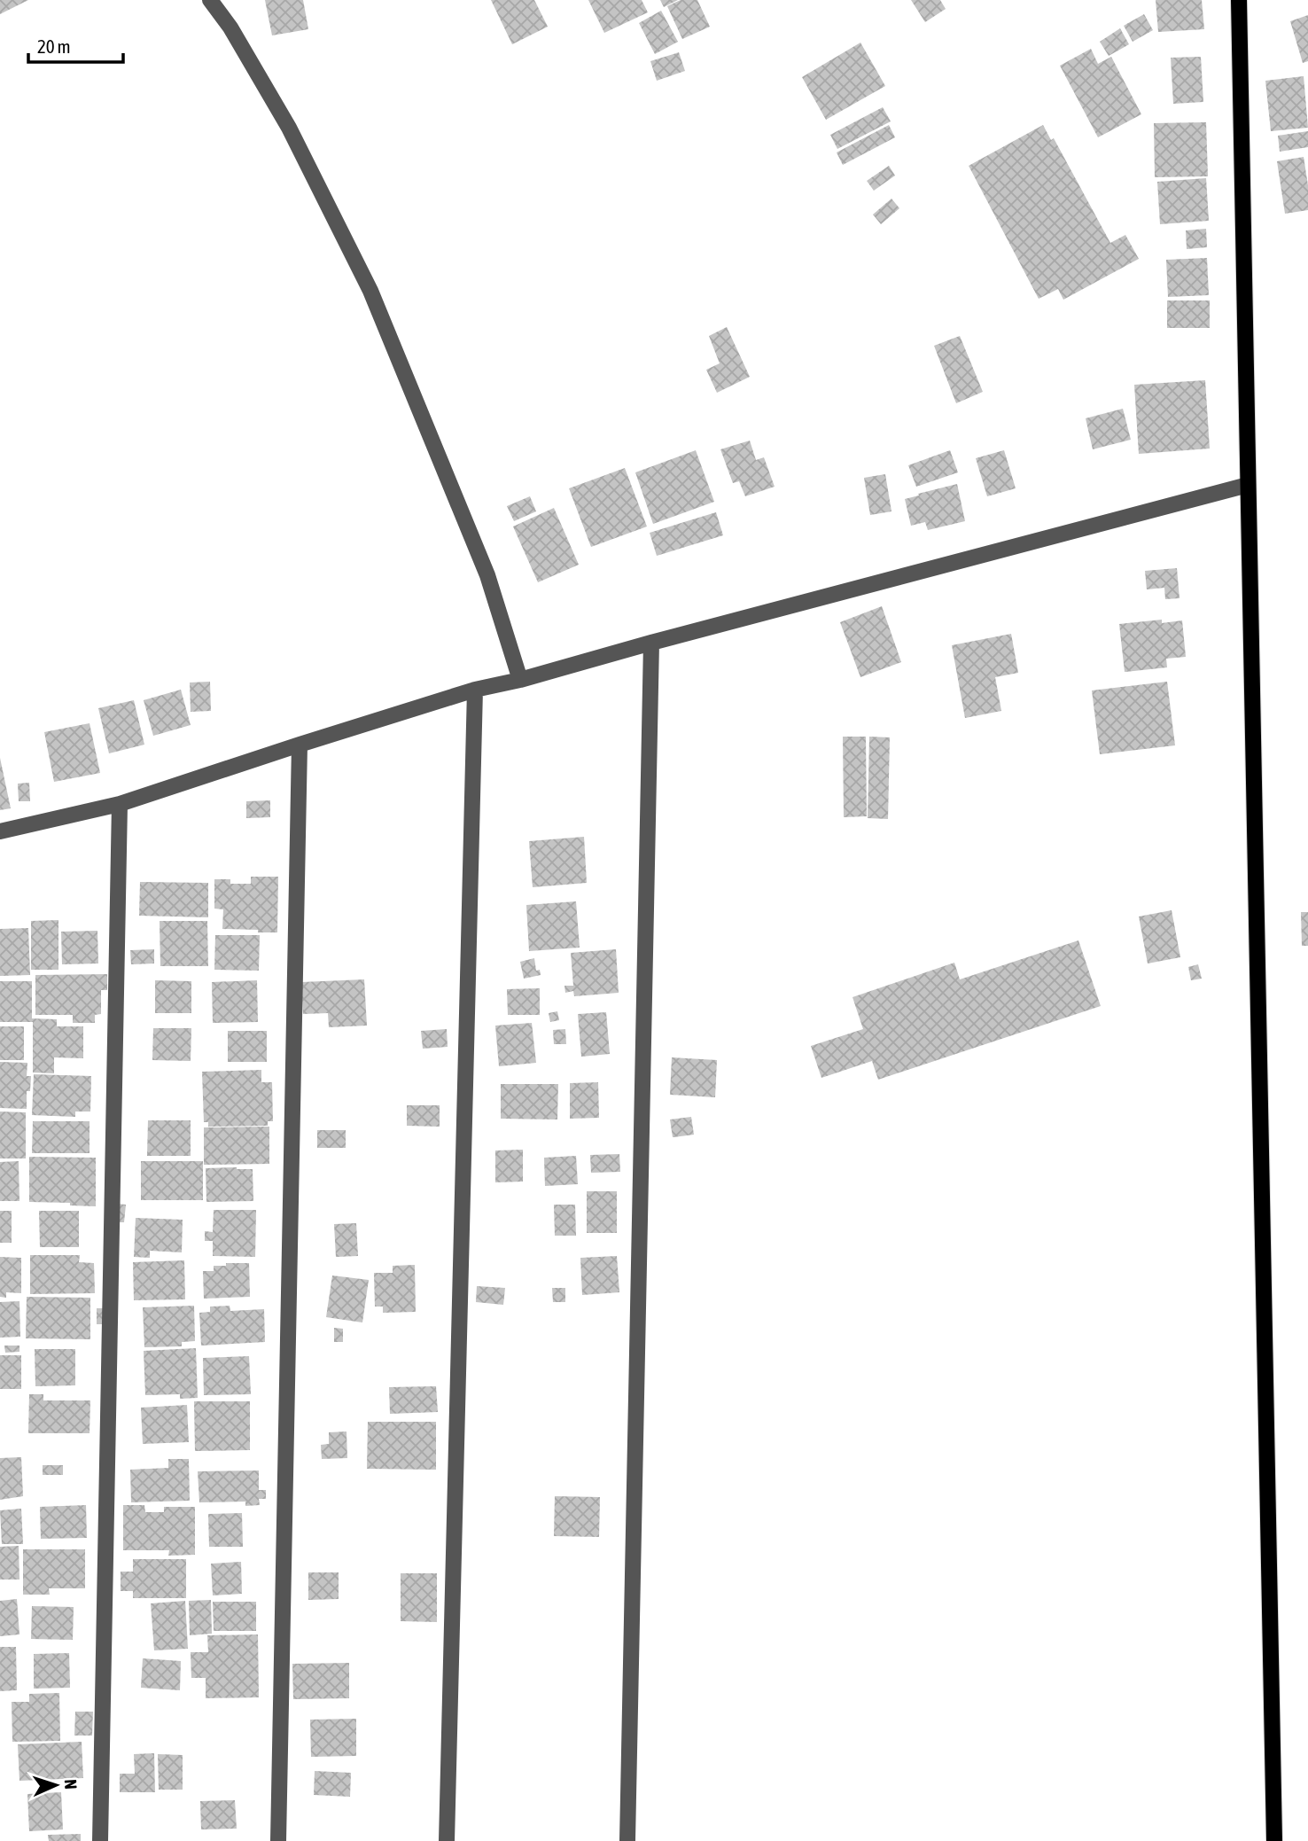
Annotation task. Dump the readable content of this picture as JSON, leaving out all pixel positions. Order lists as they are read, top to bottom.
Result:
{
  "scale_bar": "20 m",
  "north": "right"
}
